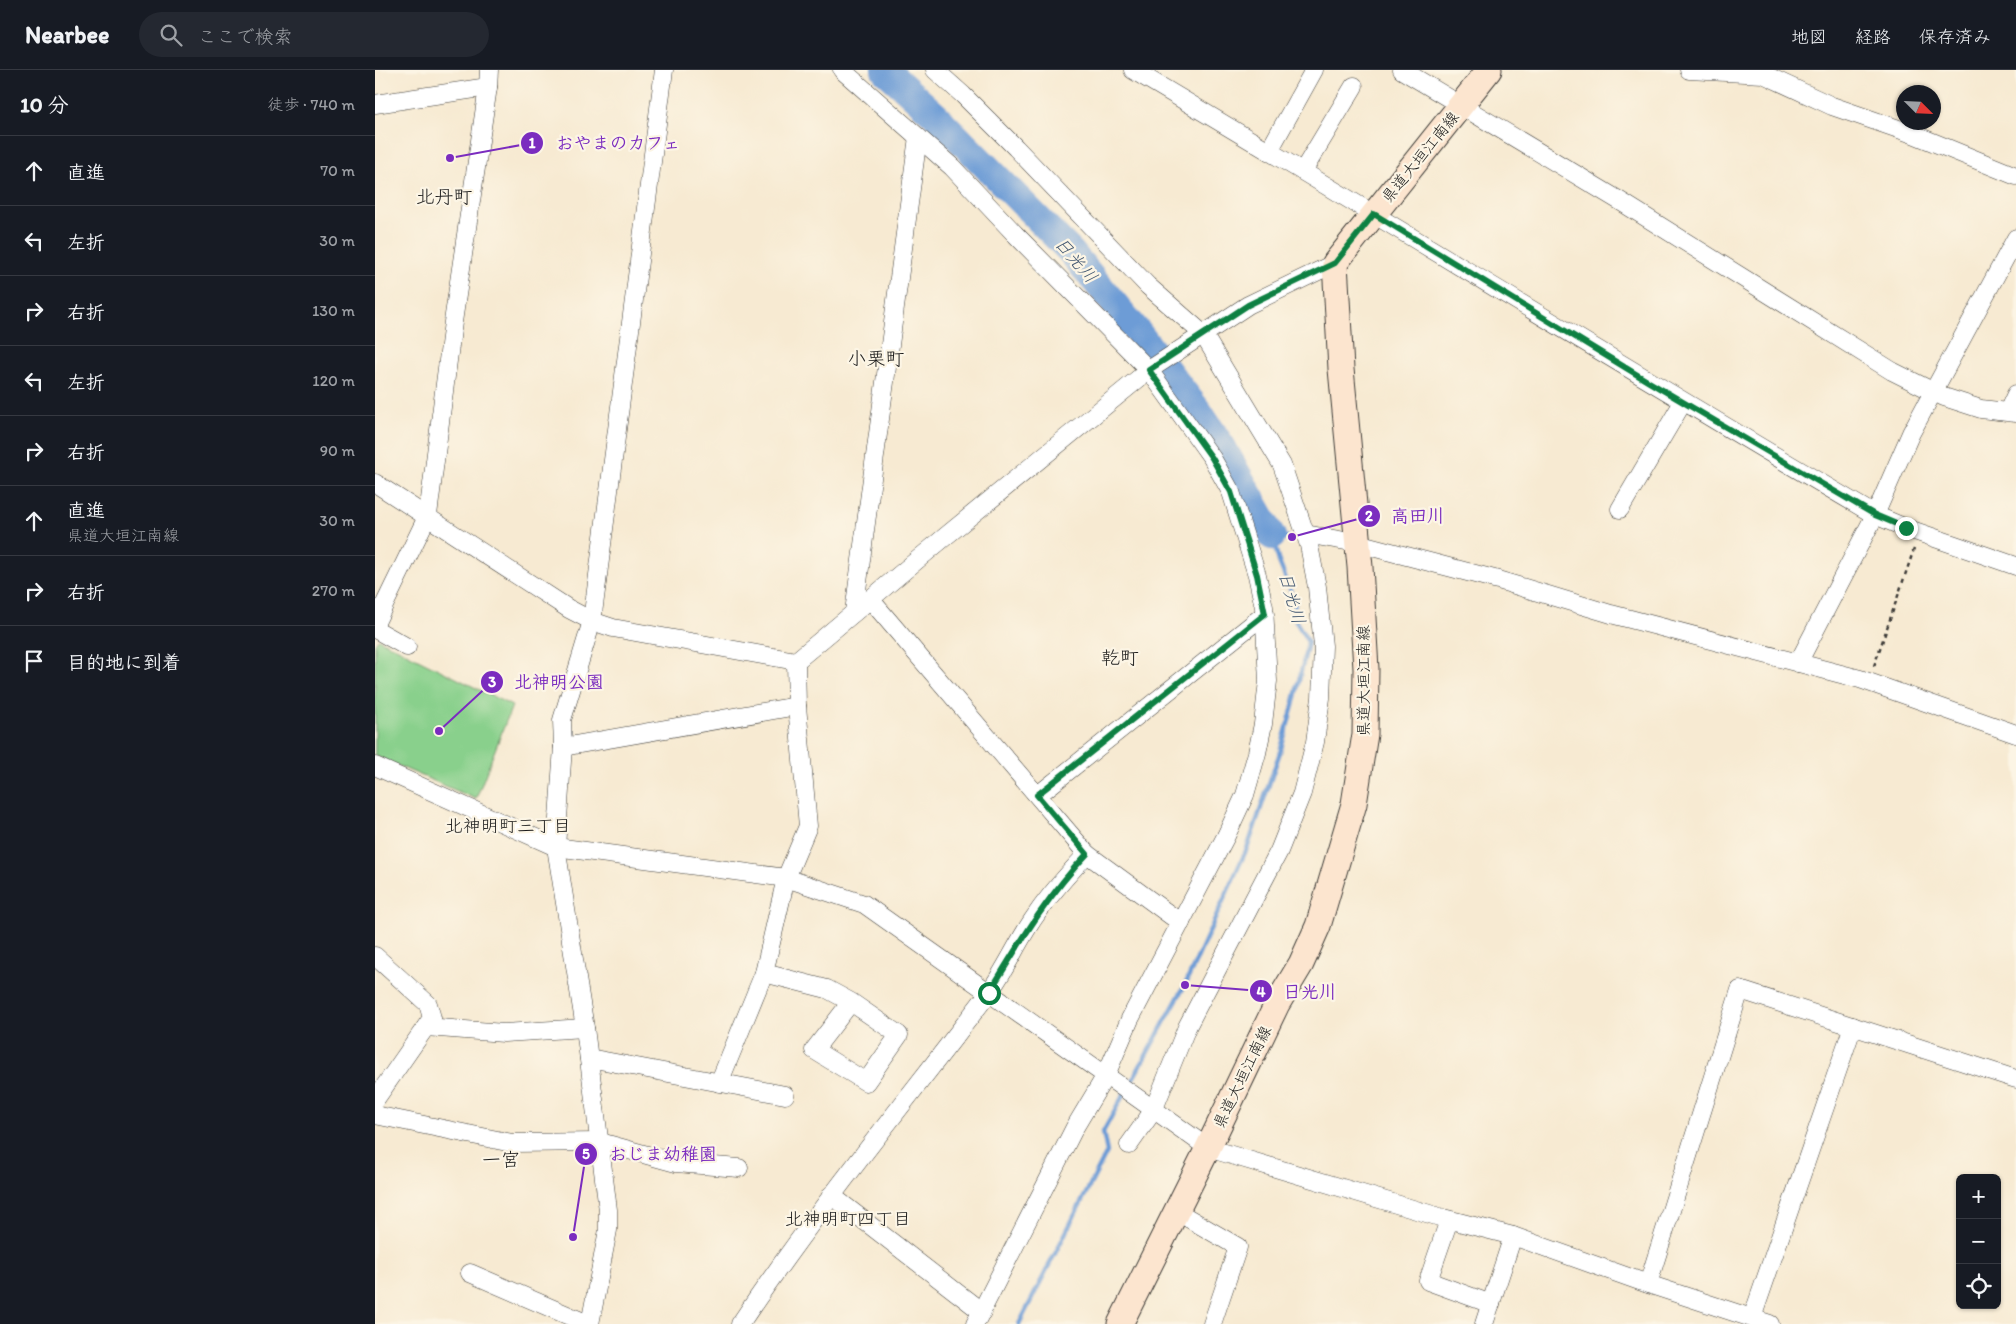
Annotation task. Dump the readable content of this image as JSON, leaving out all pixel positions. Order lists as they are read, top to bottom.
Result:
{
  "streets": {
    "main road": ["県道大垣江南線"]
  },
  "districts": [
    "北丹町",
    "小栗町",
    "乾町",
    "北神明町三丁目",
    "一宮",
    "北神明町四丁目"
  ],
  "water": ["日光川"],
  "places": [
    "おやまのカフェ",
    "高田川",
    "北神明公園",
    "日光川",
    "おじま幼稚園"
  ],
  "north": "bottom right",
  "page": {
    "header": "Nearbee",
    "search": "ここで検索",
    "nav": ["地図", "経路", "保存済み"],
    "heading": ["10 分", "徒歩 · 740 m"],
    "list": [
      ["直進", "70 m"],
      ["左折", "30 m"],
      ["右折", "130 m"],
      ["左折", "120 m"],
      ["右折", "90 m"],
      ["直進", "県道大垣江南線", "30 m"],
      ["右折", "270 m"],
      "目的地に到着"
    ],
    "map_buttons": ["+", "−"]
  }
}
